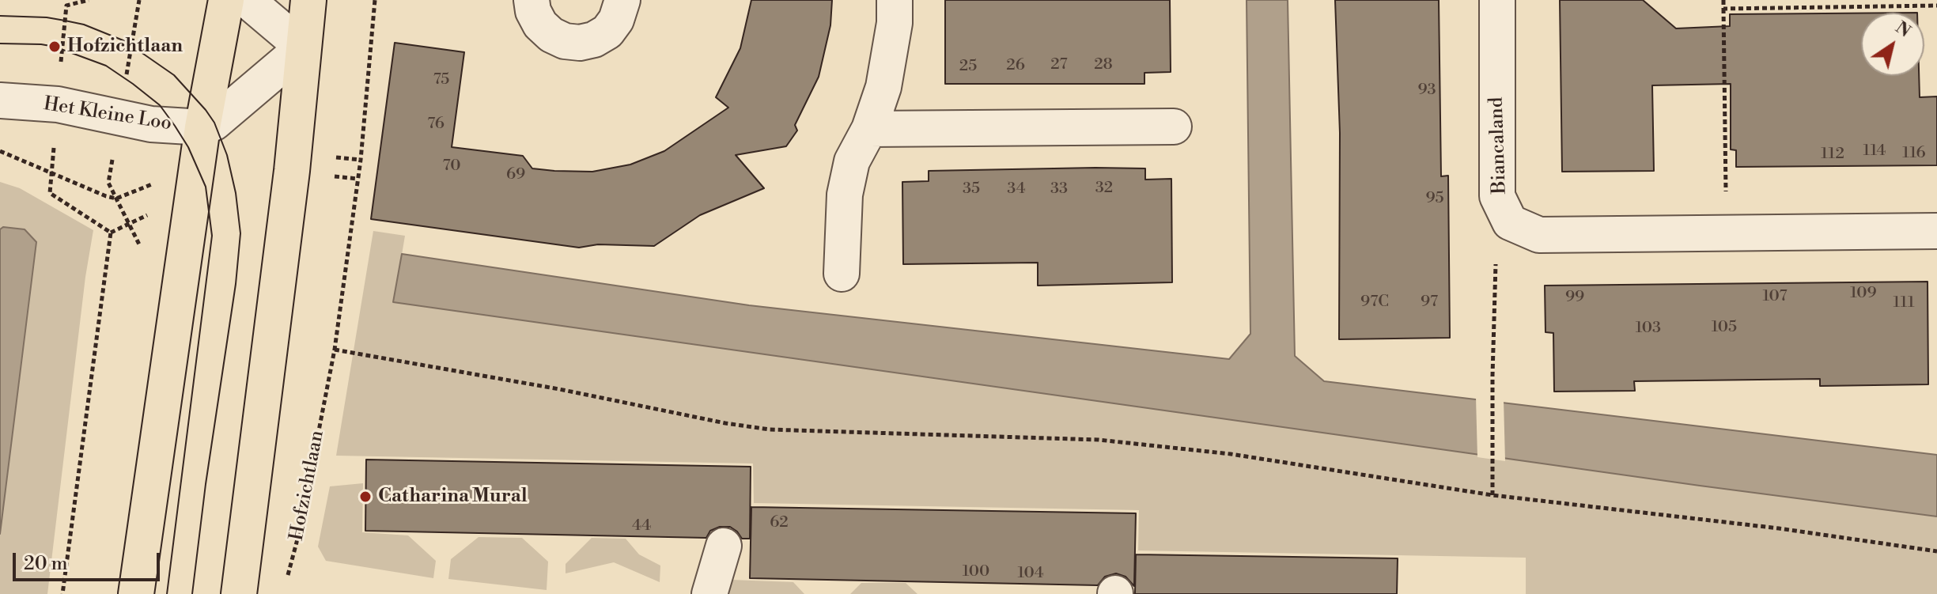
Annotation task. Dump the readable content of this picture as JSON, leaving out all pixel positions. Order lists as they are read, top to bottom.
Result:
{
  "streets": {
    "street": ["Het Kleine Loo", "Biancaland"],
    "path": ["Hofzichtlaan"]
  },
  "places": ["Hofzichtlaan", "Catharina Mural"],
  "house_numbers": [
    "27",
    "28",
    "26",
    "25",
    "75",
    "93",
    "76",
    "114",
    "116",
    "112",
    "70",
    "69",
    "32",
    "35",
    "34",
    "33",
    "95",
    "109",
    "107",
    "99",
    "97C",
    "97",
    "111",
    "105",
    "103",
    "62",
    "44",
    "100",
    "104"
  ],
  "scale_bar": "20 m",
  "north": "top right"
}
